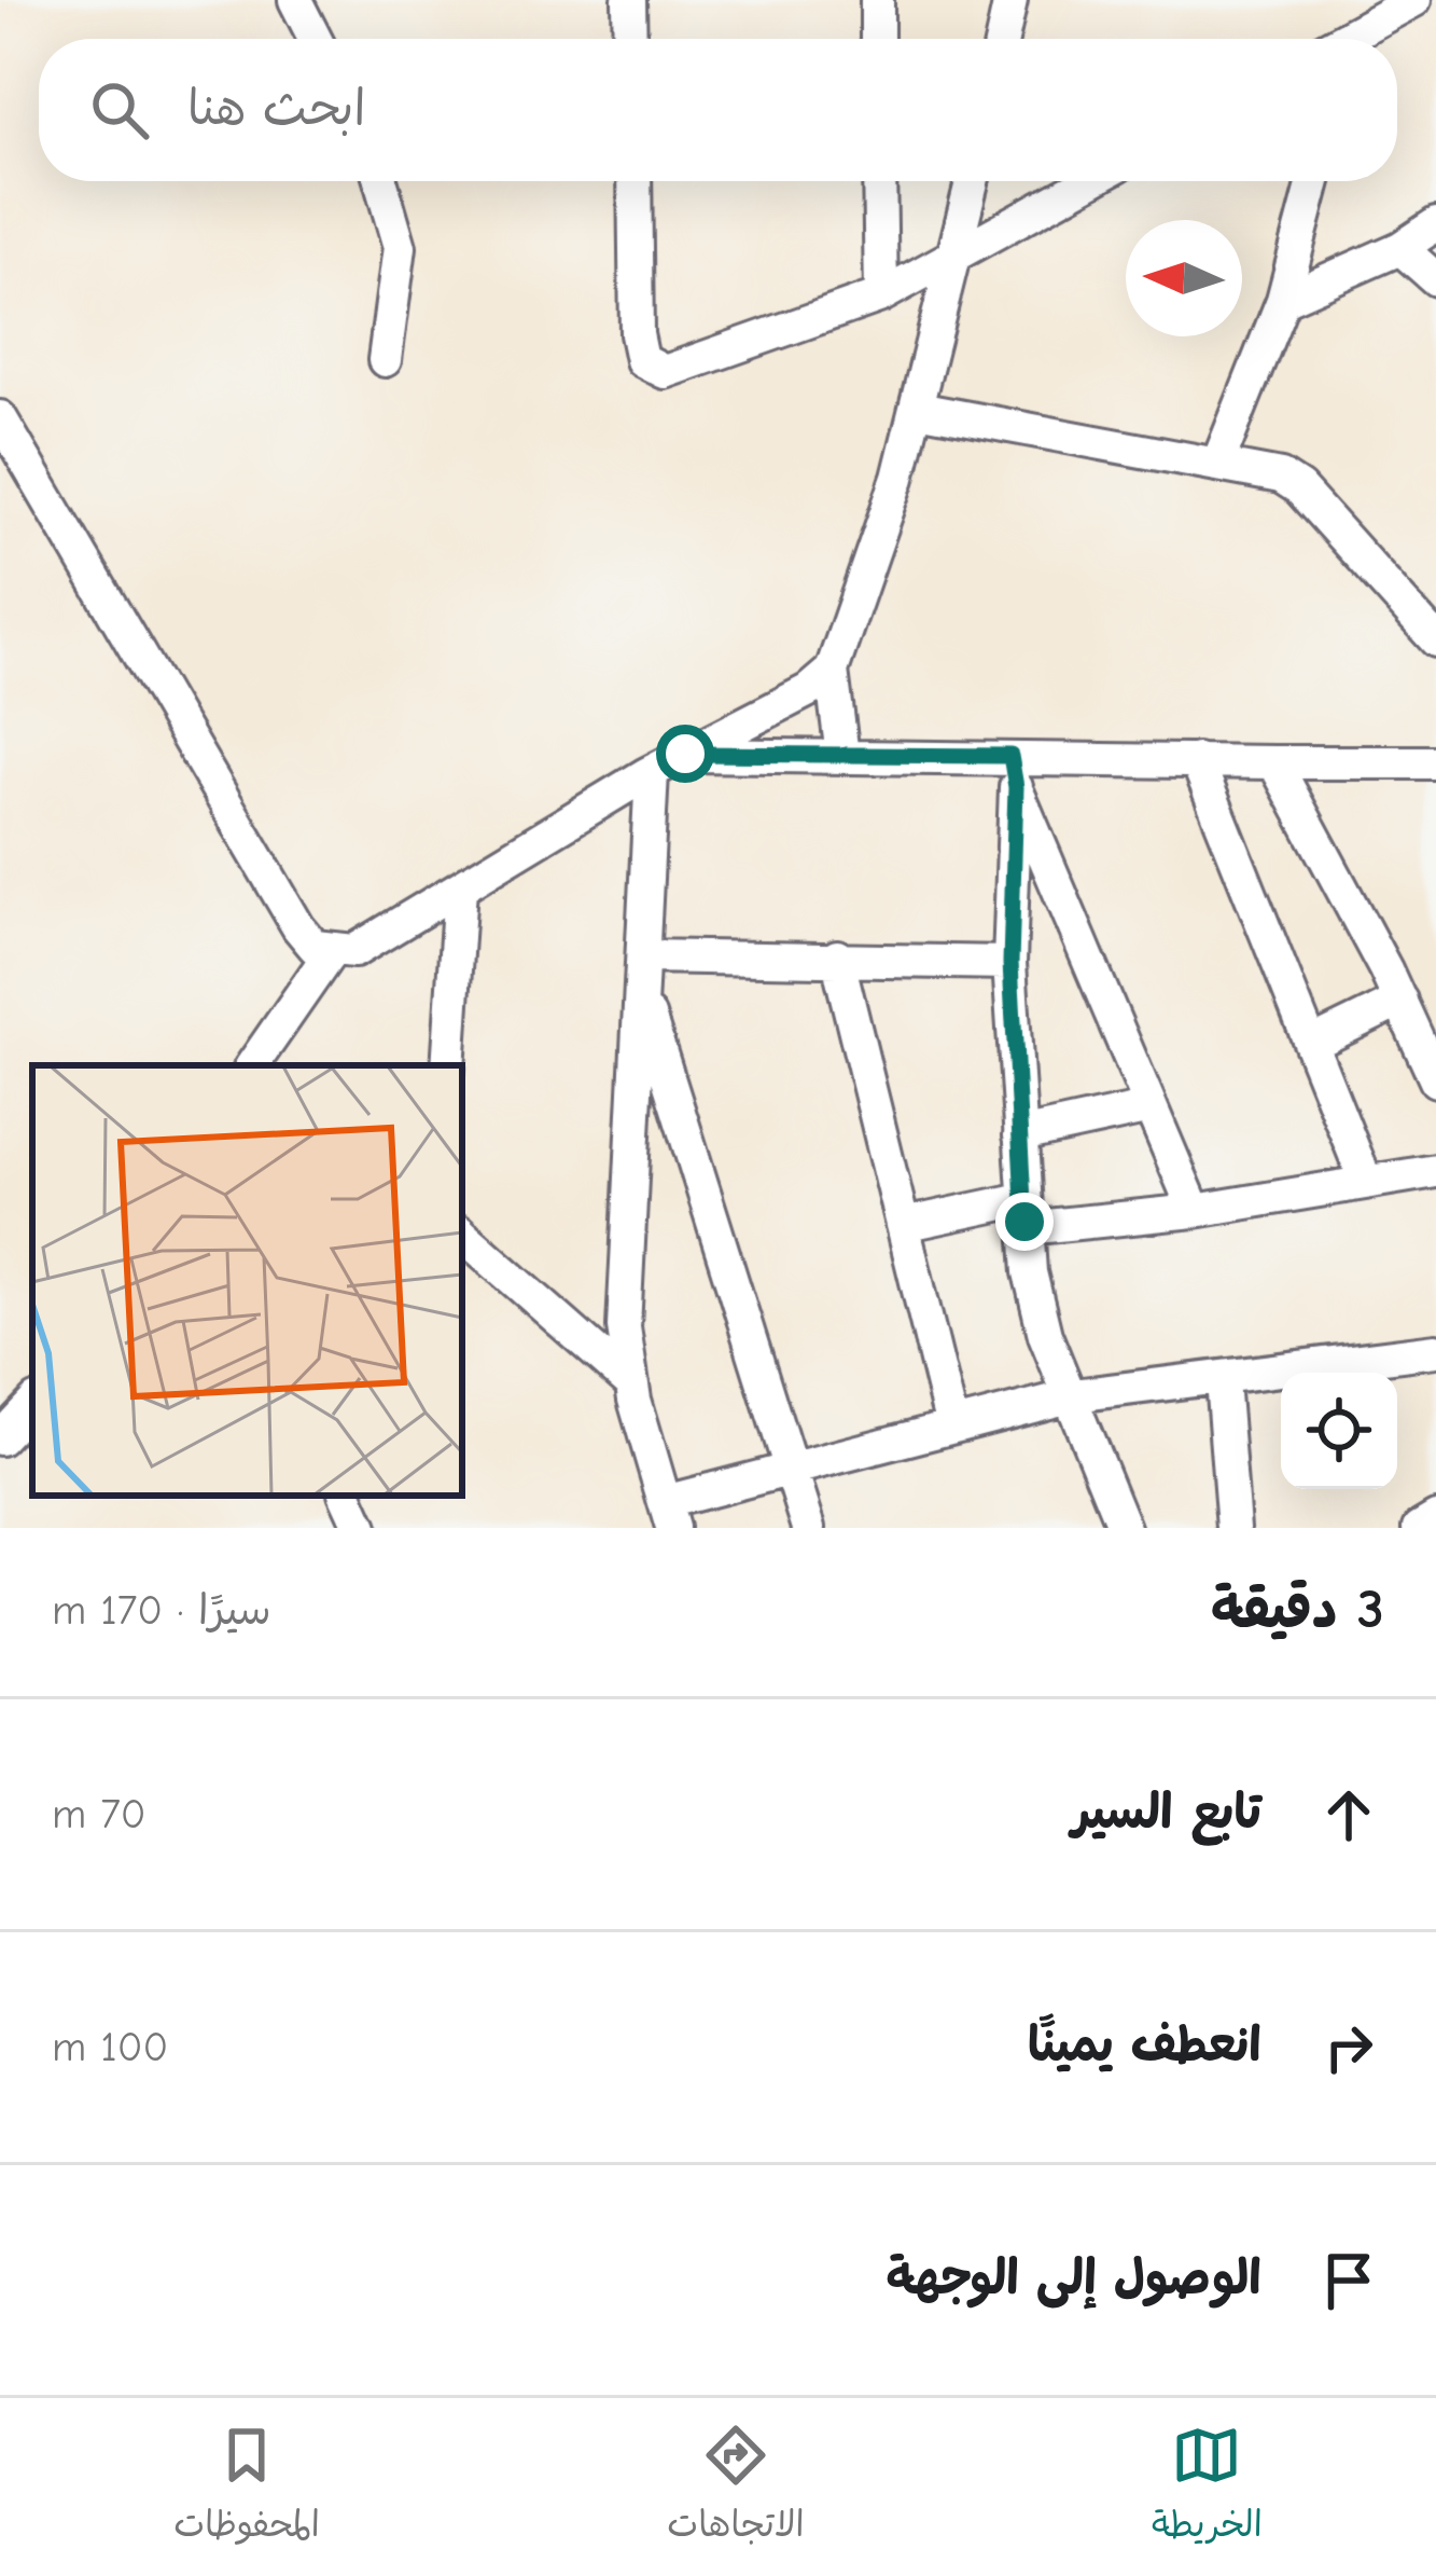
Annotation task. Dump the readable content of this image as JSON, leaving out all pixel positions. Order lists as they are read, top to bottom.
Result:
{
  "north": "left",
  "page": {
    "search": "ابحث هنا",
    "heading": ["3 دقيقة", "سيرًا · 170 m"],
    "list": [
      ["تابع السير", "70 m"],
      ["انعطف يمينًا", "100 m"],
      "الوصول إلى الوجهة"
    ],
    "nav": ["الخريطة", "الاتجاهات", "المحفوظات"]
  }
}
